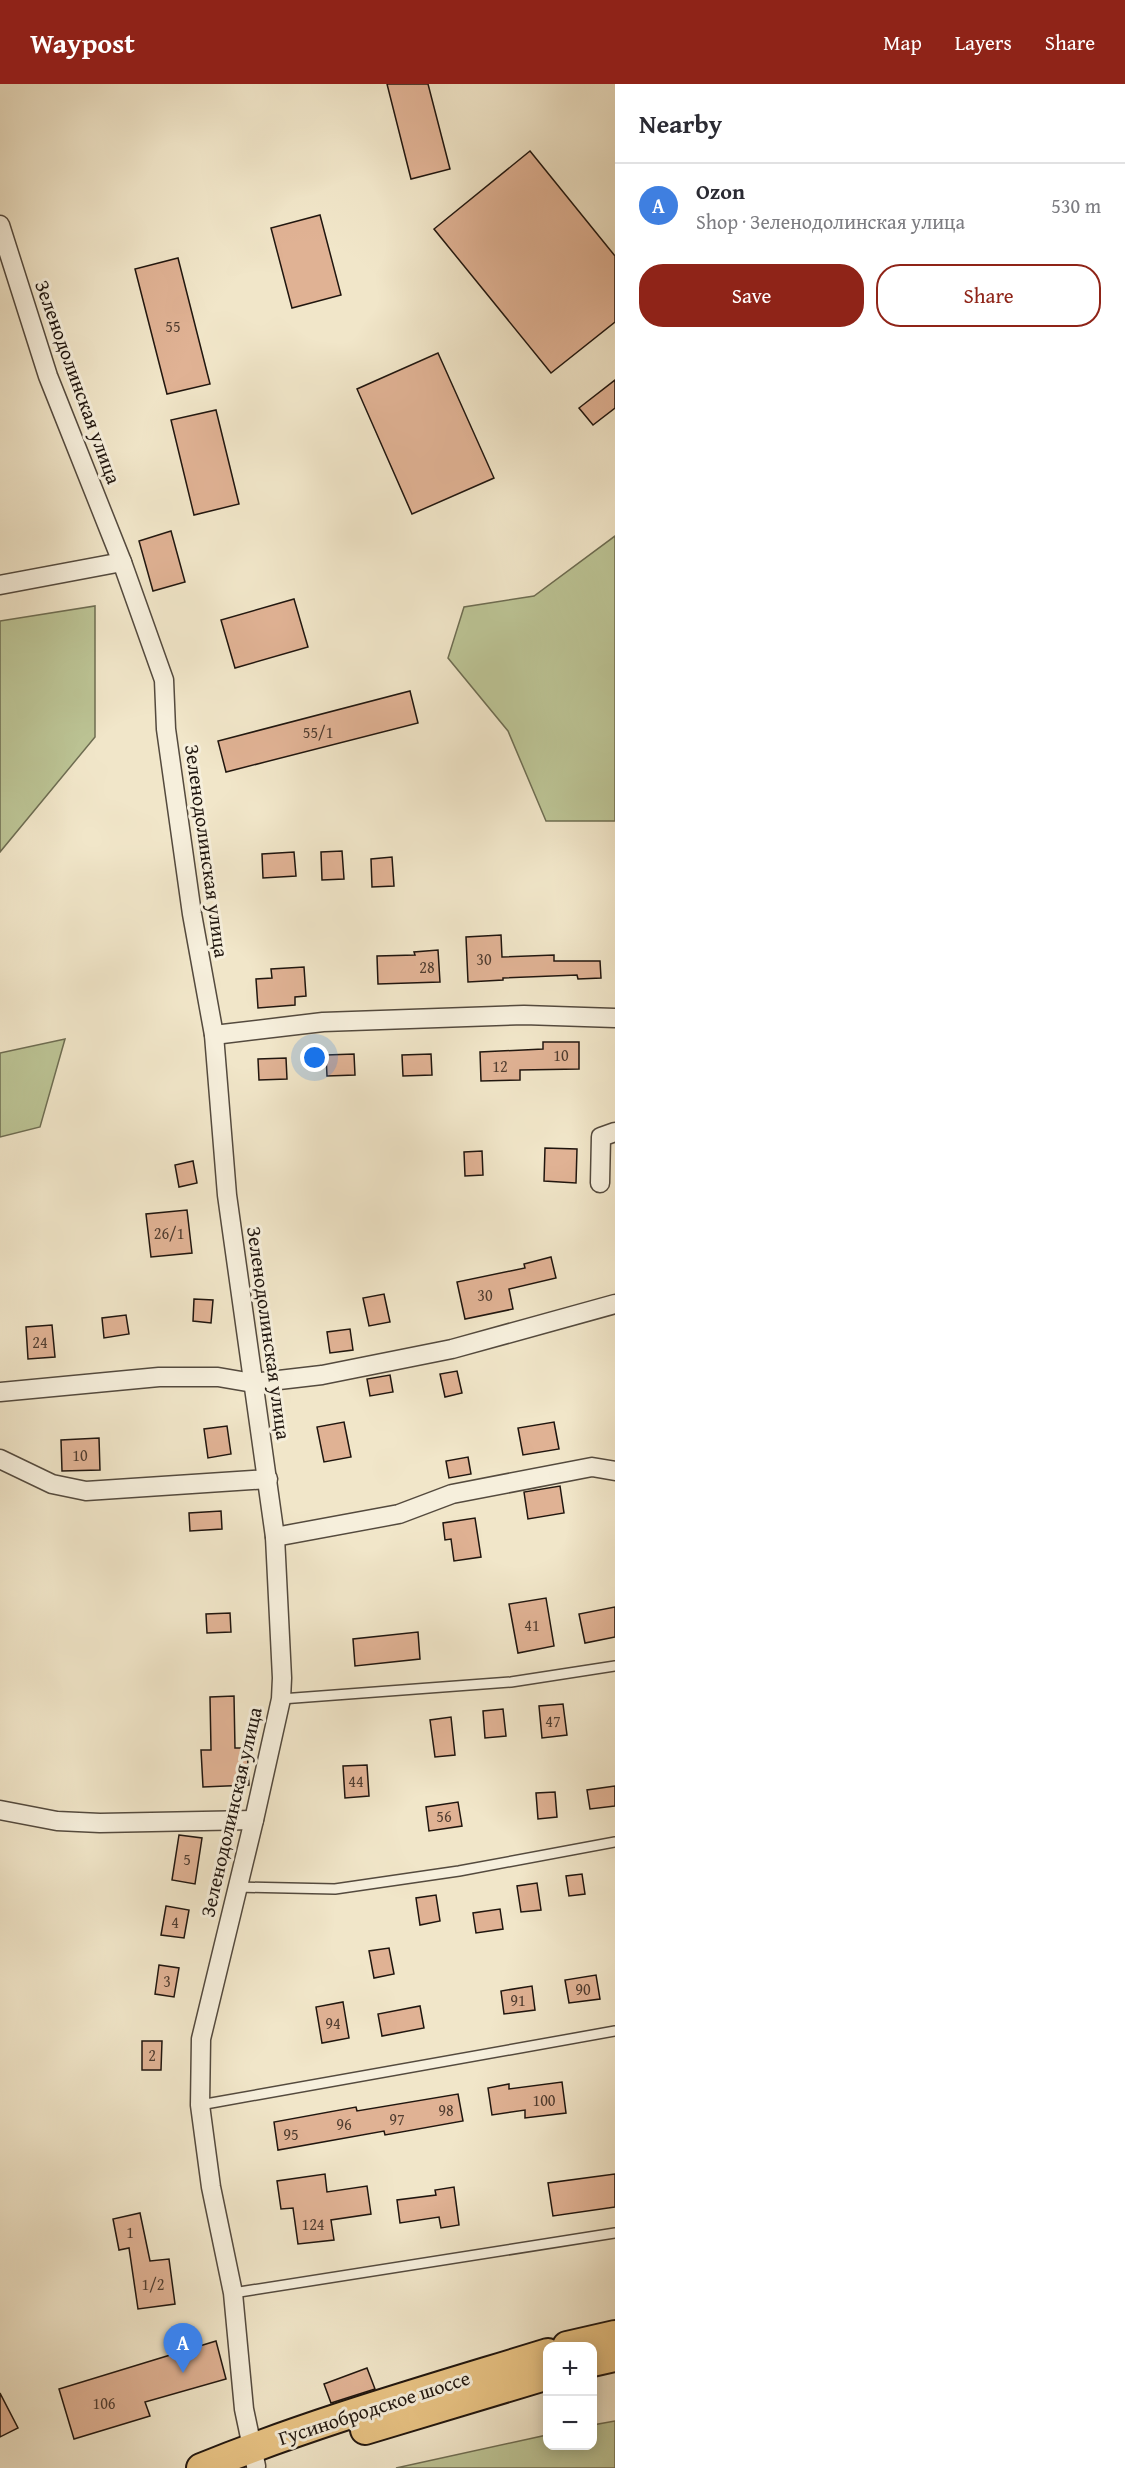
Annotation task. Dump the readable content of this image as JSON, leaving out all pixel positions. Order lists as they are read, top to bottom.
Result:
{
  "streets": {
    "main road": ["Гусинобродское шоссе"],
    "street": ["Зеленодолинская улица"]
  },
  "crossings": [
    ["Зеленодолинская улица", "Гусинобродское шоссе"]
  ],
  "house_numbers": [
    "55",
    "55/1",
    "30",
    "28",
    "10",
    "12",
    "26/1",
    "30",
    "24",
    "10",
    "41",
    "47",
    "44",
    "56",
    "5",
    "4",
    "3",
    "90",
    "91",
    "94",
    "2",
    "100",
    "98",
    "97",
    "96",
    "95",
    "124",
    "1",
    "1/2",
    "106"
  ],
  "page": {
    "header": "Waypost",
    "nav": ["Map", "Layers", "Share"],
    "heading": "Nearby",
    "list": [
      {
        "mark": "A",
        "name": "Ozon",
        "note": "Shop · Зеленодолинская улица",
        "value": "530 m"
      }
    ],
    "buttons": ["Save", "Share"],
    "pins": "A",
    "map_buttons": ["+", "−"]
  }
}
